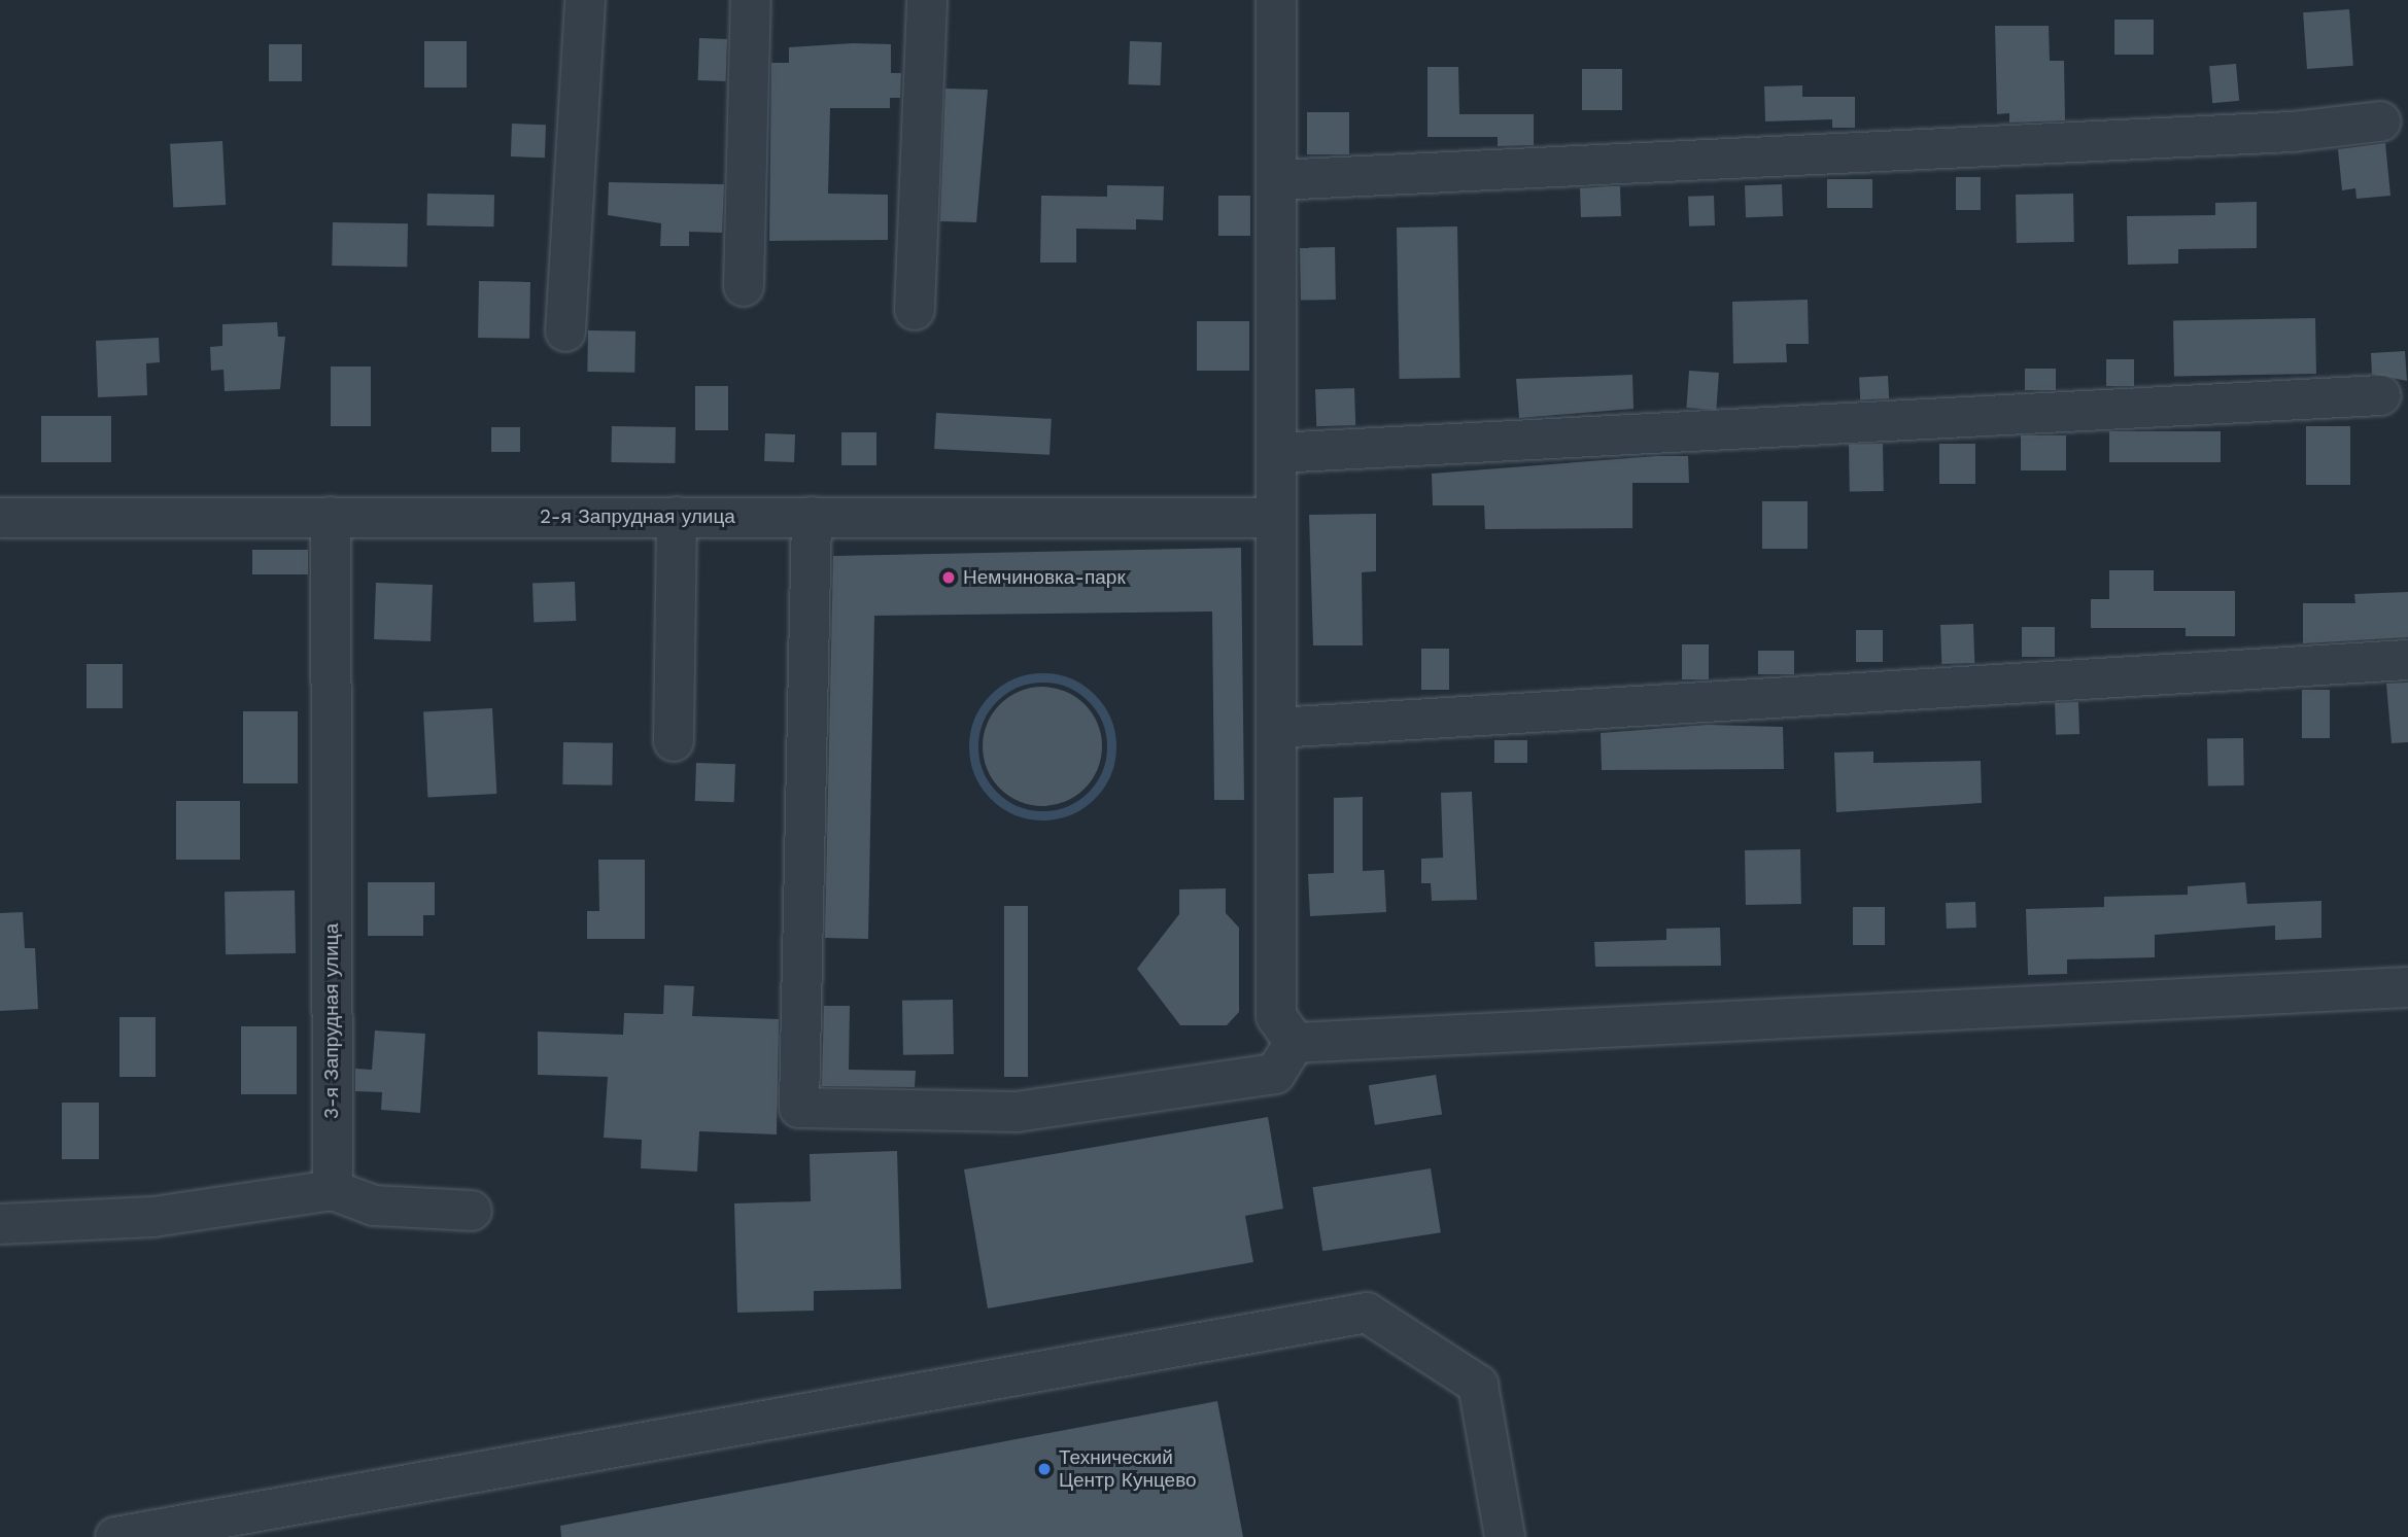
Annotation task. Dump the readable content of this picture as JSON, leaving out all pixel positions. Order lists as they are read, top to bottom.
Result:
{
  "streets": {
    "street": ["2-я Запрудная улица", "3-я Запрудная улица"]
  },
  "crossings": [
    ["2-я Запрудная улица", "3-я Запрудная улица"]
  ],
  "places": ["Немчиновка-парк", "Технический Центр Кунцево"]
}
